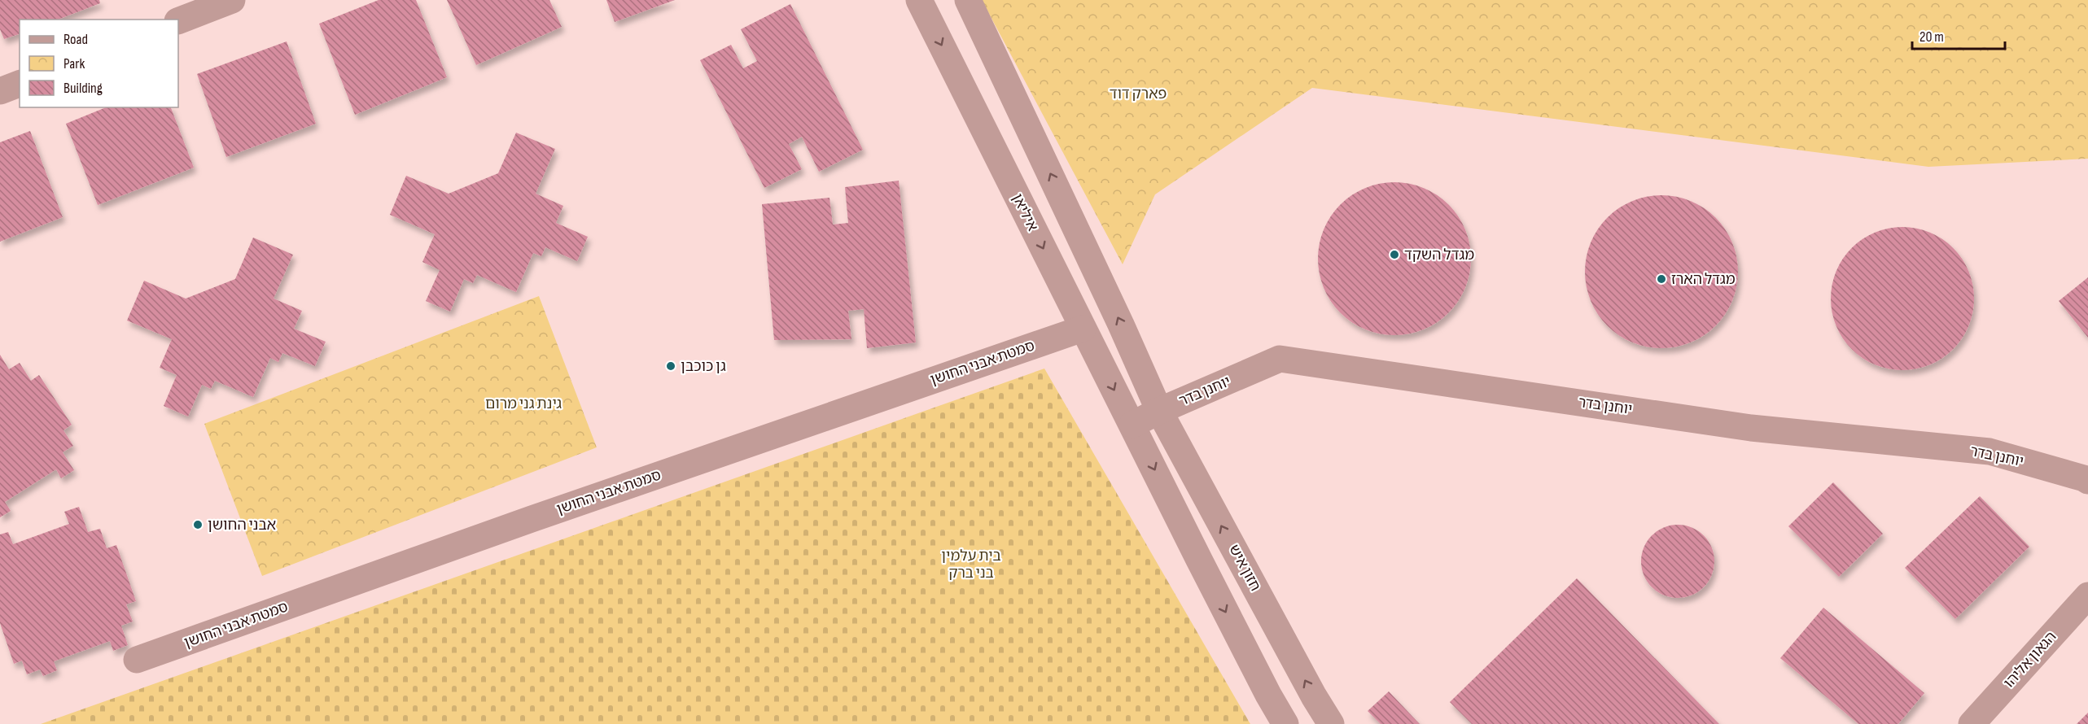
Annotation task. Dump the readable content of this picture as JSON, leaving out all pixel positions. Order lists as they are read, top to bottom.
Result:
{
  "streets": {
    "street": [
      "איליאן",
      "סמטת אבני החושן",
      "יוחנן בדר",
      "חזון איש",
      "הגאון אליהו"
    ]
  },
  "crossings": [
    ["איליאן", "סמטת אבני החושן"],
    ["איליאן", "יוחנן בדר"],
    ["יוחנן בדר", "חזון איש"]
  ],
  "parks": ["פארק דוד", "גינת גני מרום", "בית עלמין בני ברק"],
  "places": [
    "מגדל השקד",
    "מגדל הארז",
    "גן כוכבן",
    "אבני החושן"
  ],
  "legend": ["Road", "Park", "Building"],
  "scale_bar": "20 m"
}
